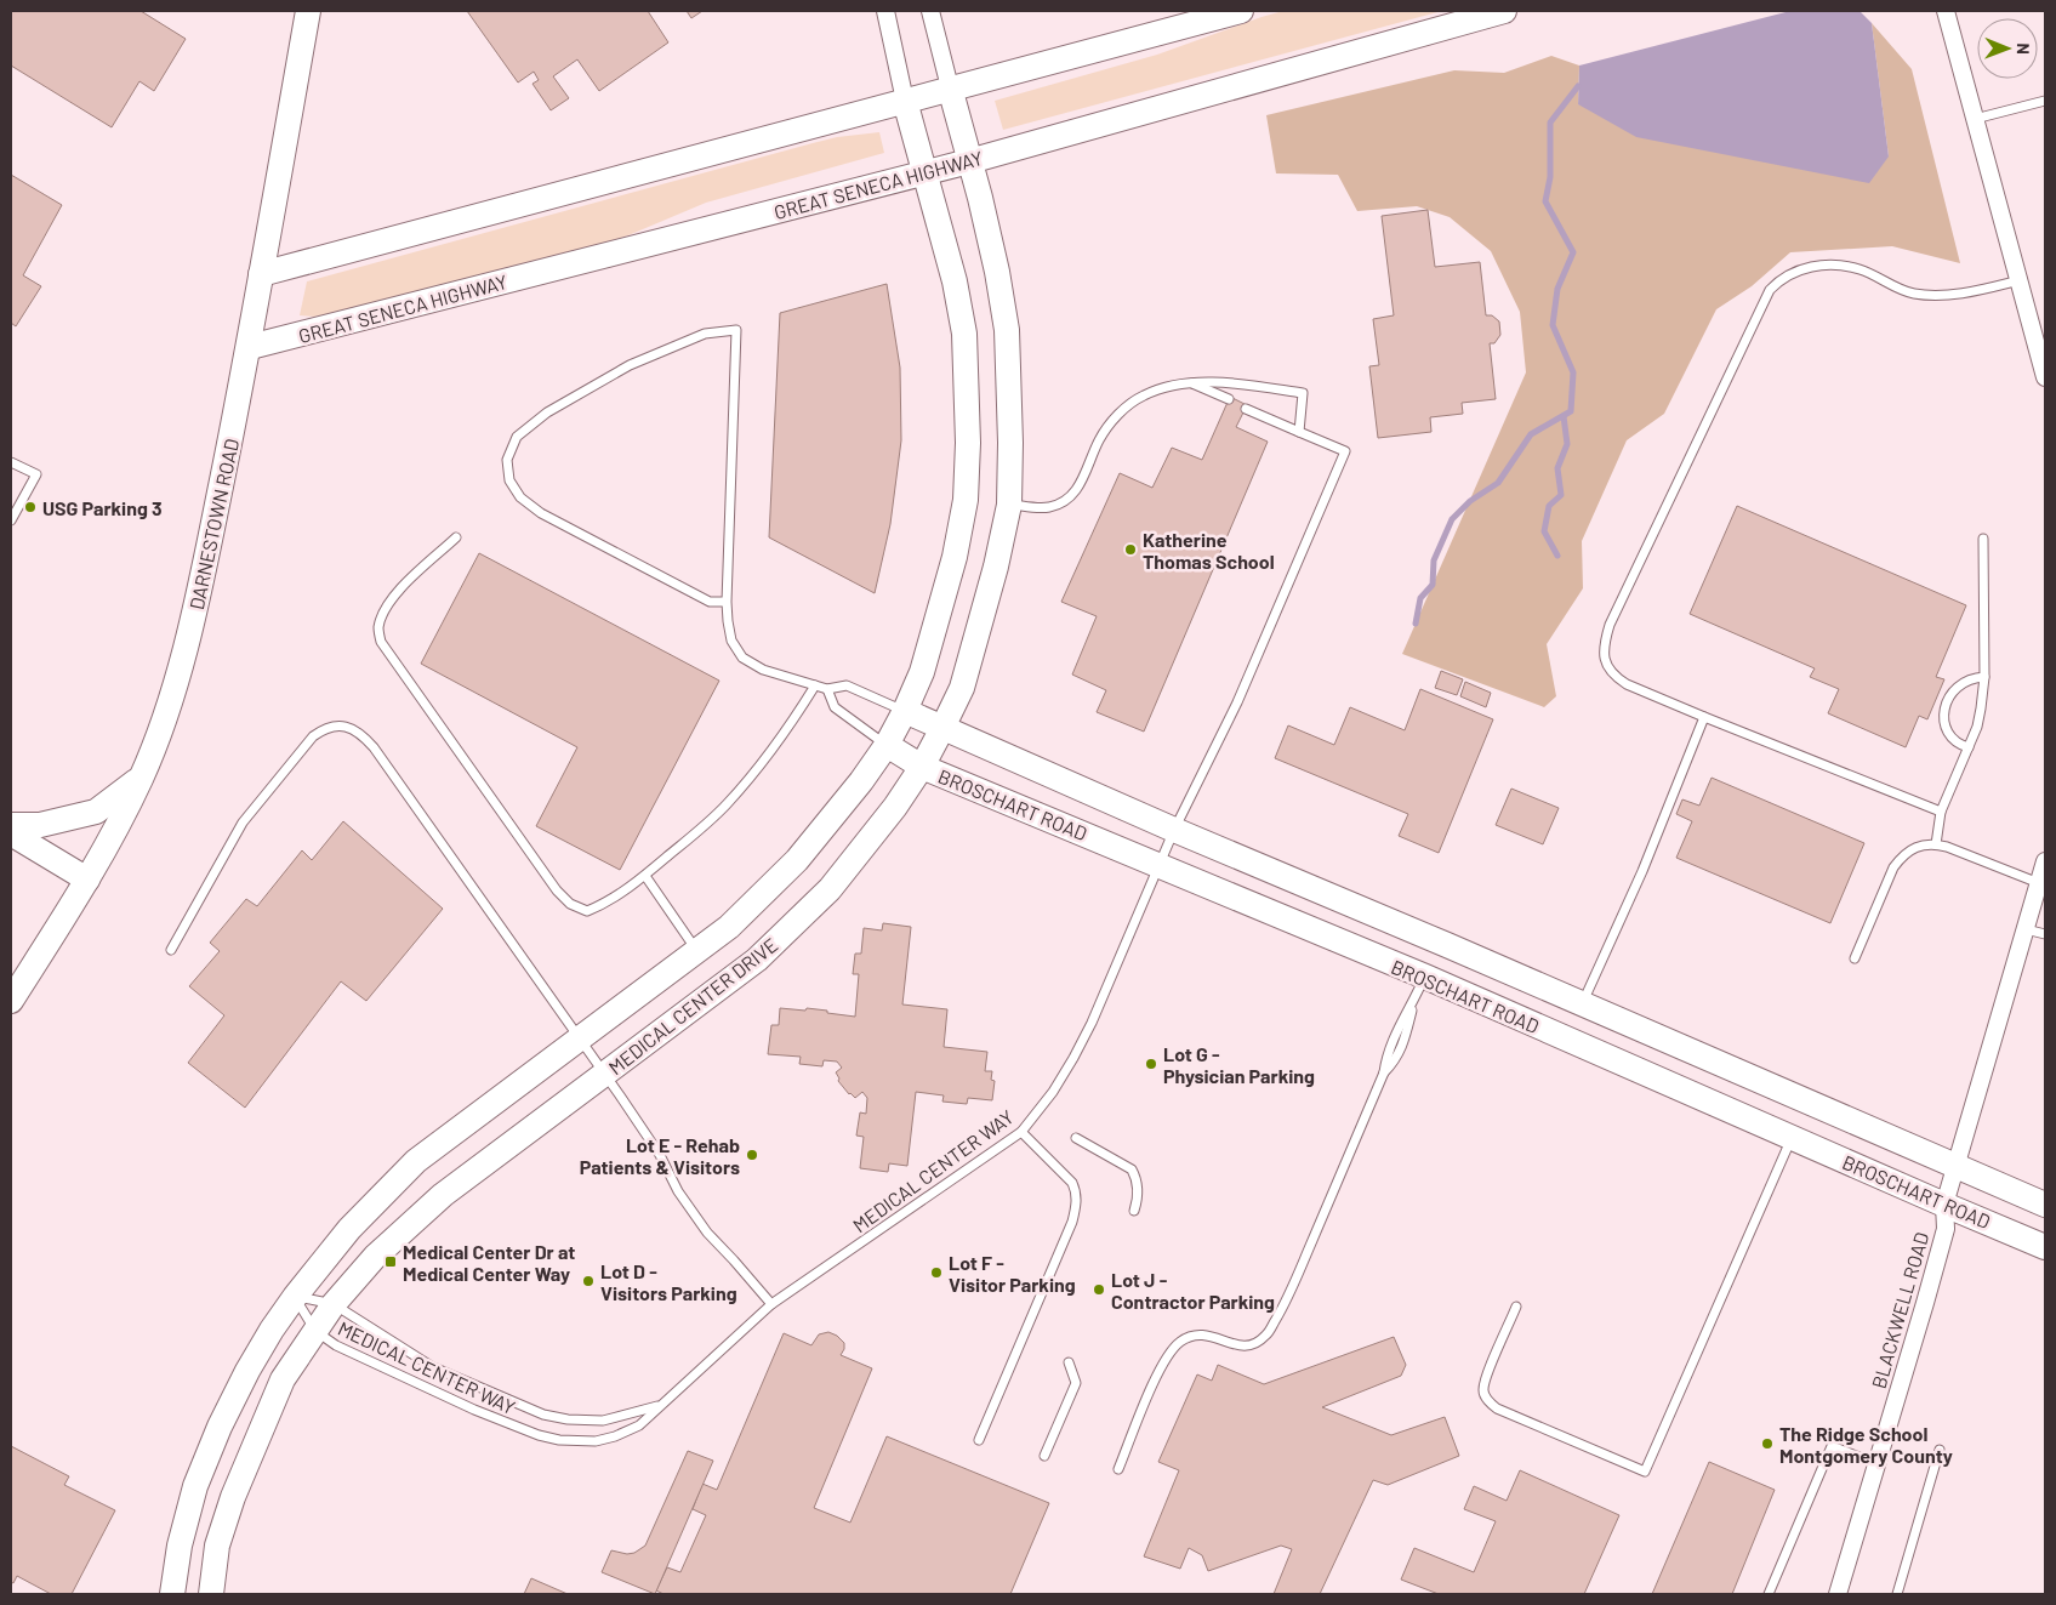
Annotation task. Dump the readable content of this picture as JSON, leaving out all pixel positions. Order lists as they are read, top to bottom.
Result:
{
  "streets": {
    "street": [
      "GREAT SENECA HIGHWAY",
      "DARNESTOWN ROAD",
      "BROSCHART ROAD",
      "MEDICAL CENTER DRIVE",
      "BLACKWELL ROAD"
    ],
    "lane": ["MEDICAL CENTER WAY"]
  },
  "crossings": [
    ["GREAT SENECA HIGHWAY", "DARNESTOWN ROAD"],
    ["GREAT SENECA HIGHWAY", "MEDICAL CENTER DRIVE"],
    ["BROSCHART ROAD", "MEDICAL CENTER DRIVE"],
    ["BROSCHART ROAD", "MEDICAL CENTER WAY"],
    ["BROSCHART ROAD", "BLACKWELL ROAD"],
    ["MEDICAL CENTER DRIVE", "MEDICAL CENTER WAY"]
  ],
  "places": {
    "other": [
      "USG Parking 3",
      "Katherine Thomas School",
      "Lot G - Physician Parking",
      "Lot E - Rehab Patients & Visitors",
      "Lot F - Visitor Parking",
      "Lot D - Visitors Parking",
      "Lot J - Contractor Parking",
      "The Ridge School Montgomery County"
    ],
    "transit": ["Medical Center Dr at Medical Center Way"]
  },
  "north": "right"
}
